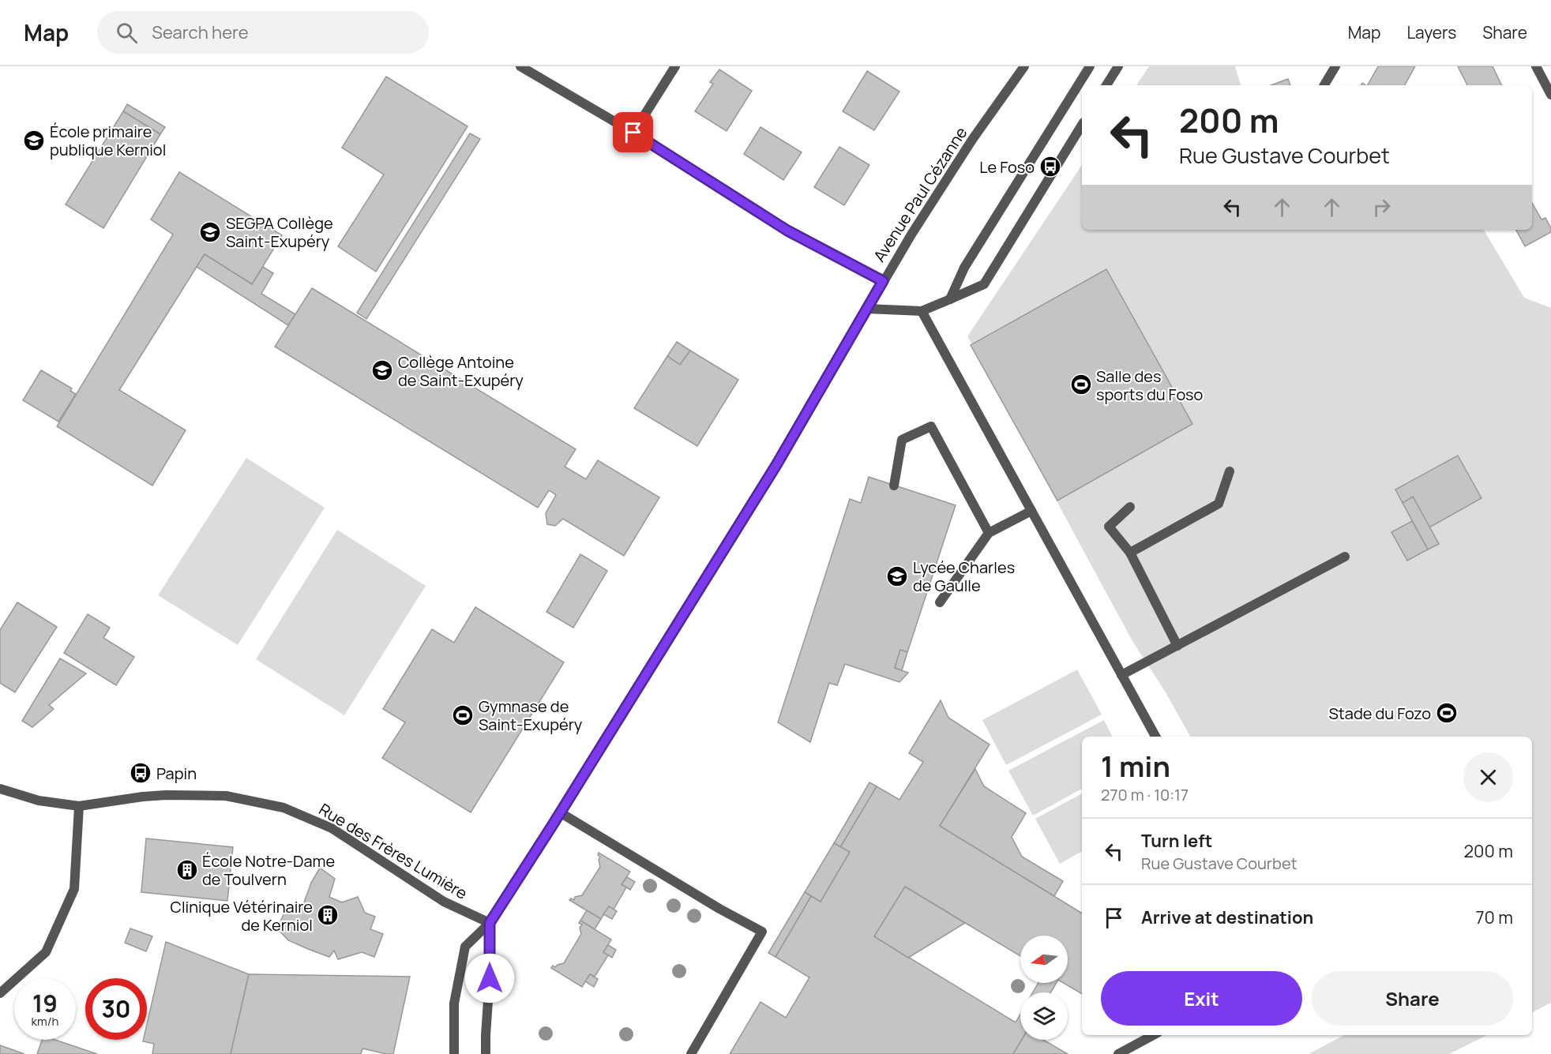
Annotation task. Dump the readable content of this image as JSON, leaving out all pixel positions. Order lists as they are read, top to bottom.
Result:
{
  "streets": {
    "street": ["Avenue Paul Cézanne", "Rue des Frères Lumière"]
  },
  "crossings": [
    ["Avenue Paul Cézanne", "Rue des Frères Lumière"]
  ],
  "places": {
    "school or university": [
      "École primaire publique Kerniol",
      "SEGPA Collège Saint-Exupéry",
      "Collège Antoine de Saint-Exupéry",
      "Lycée Charles de Gaulle"
    ],
    "bus stop": ["Le Foso", "Papin"],
    "sports": ["Salle des sports du Foso", "Stade du Fozo", "Gymnase de Saint-Exupéry"],
    "building": ["École Notre-Dame de Toulvern", "Clinique Vétérinaire de Kerniol"]
  },
  "north": "left",
  "page": {
    "header": "Map",
    "search": "Search here",
    "nav": ["Map", "Layers", "Share"],
    "turn": ["200 m", "Rue Gustave Courbet"],
    "heading": ["1 min", "270 m · 10:17"],
    "list": [
      {
        "name": "Turn left",
        "note": "Rue Gustave Courbet",
        "value": "200 m"
      },
      {
        "name": "Arrive at destination",
        "value": "70 m"
      }
    ],
    "buttons": ["Exit", "Share"],
    "speed": "19 km/h",
    "limit": "30"
  }
}
